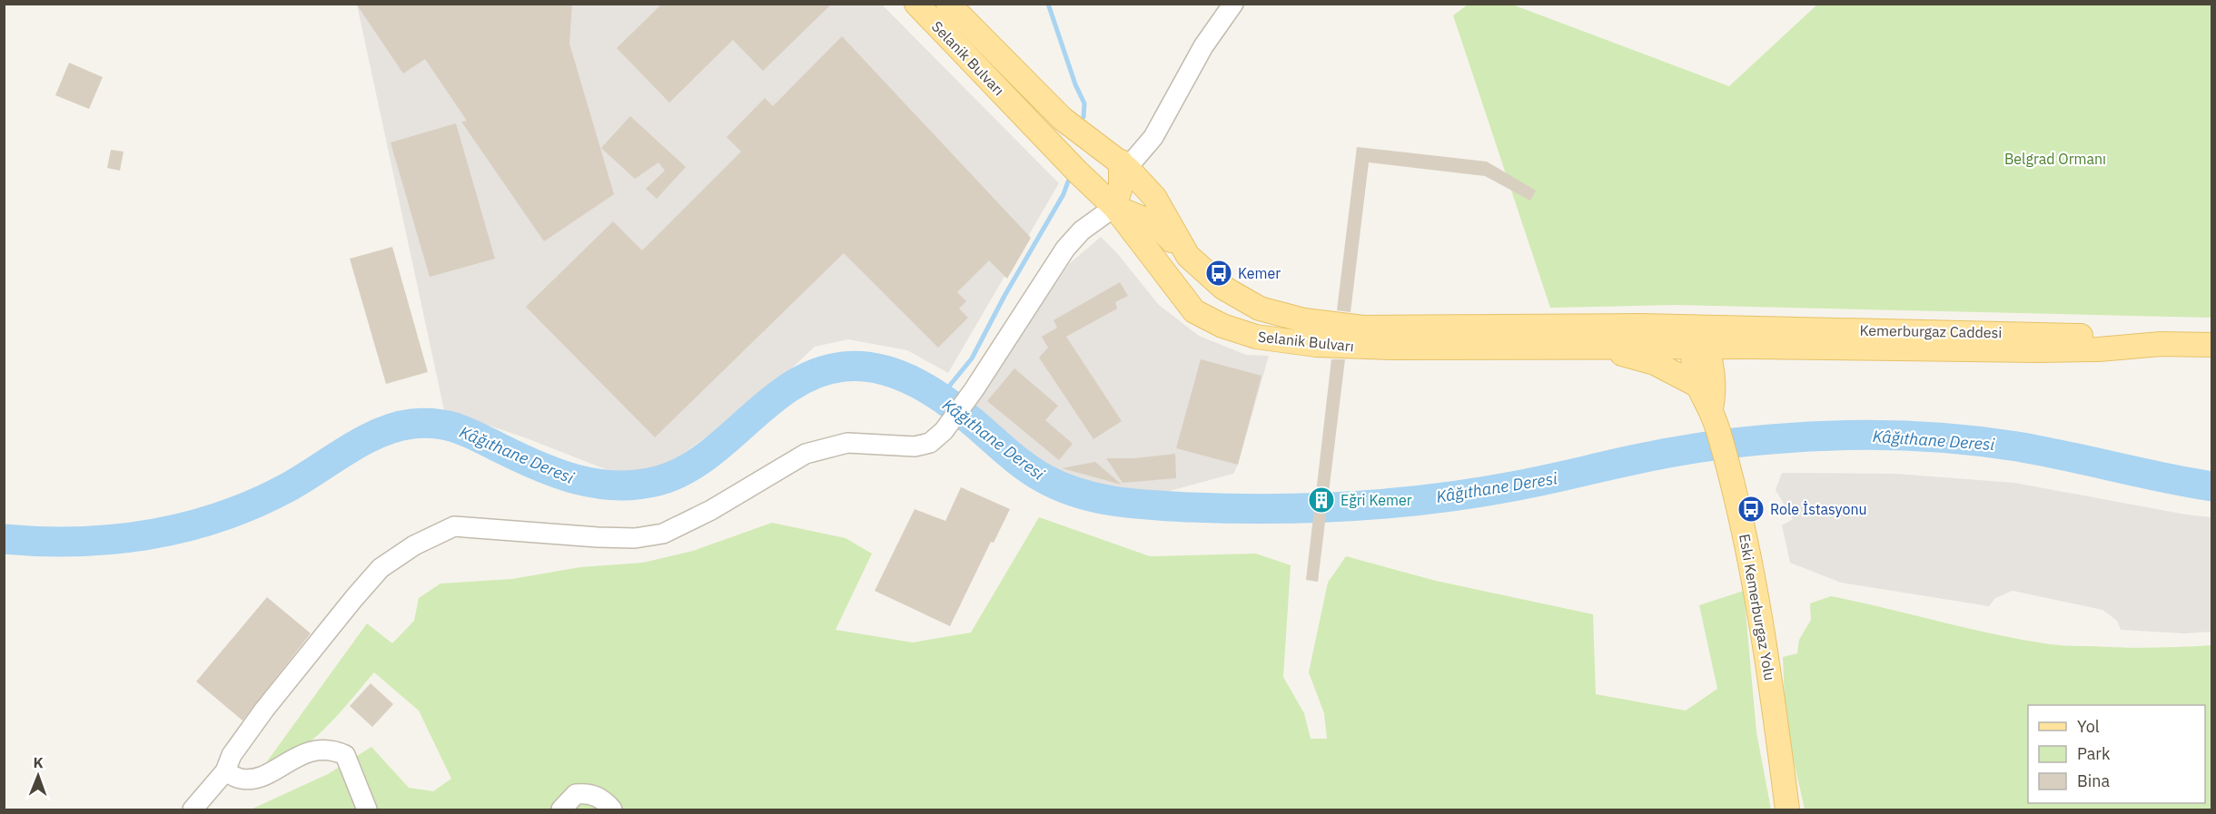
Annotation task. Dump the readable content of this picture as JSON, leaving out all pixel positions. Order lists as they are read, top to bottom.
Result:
{
  "streets": {
    "main road": ["Selanik Bulvarı", "Kemerburgaz Caddesi", "Eski Kemerburgaz Yolu"]
  },
  "crossings": [
    ["Selanik Bulvarı", "Kemerburgaz Caddesi"]
  ],
  "water": ["Kâğıthane Deresi"],
  "parks": ["Belgrad Ormanı"],
  "places": {
    "bus stop": ["Kemer", "Role İstasyonu"],
    "building": ["Eğri Kemer"]
  },
  "legend": ["Yol", "Park", "Bina"],
  "north": "top"
}
